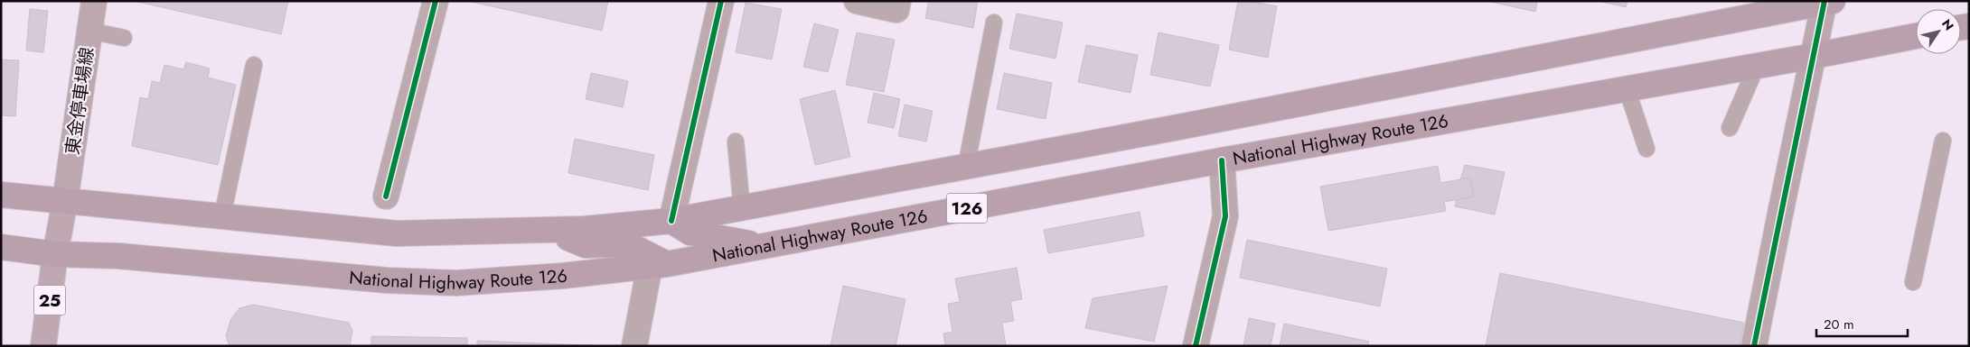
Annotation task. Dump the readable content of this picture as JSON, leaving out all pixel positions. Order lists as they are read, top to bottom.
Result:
{
  "streets": {
    "highway": ["National Highway Route 126", "126"],
    "main road": ["25"],
    "street": ["東金停車場線"]
  },
  "crossings": [
    ["東金停車場線", "126"],
    ["東金停車場線", "25"],
    ["National Highway Route 126", "126"],
    ["National Highway Route 126", "25"],
    ["126", "25"]
  ],
  "scale_bar": "20 m",
  "north": "top right"
}
